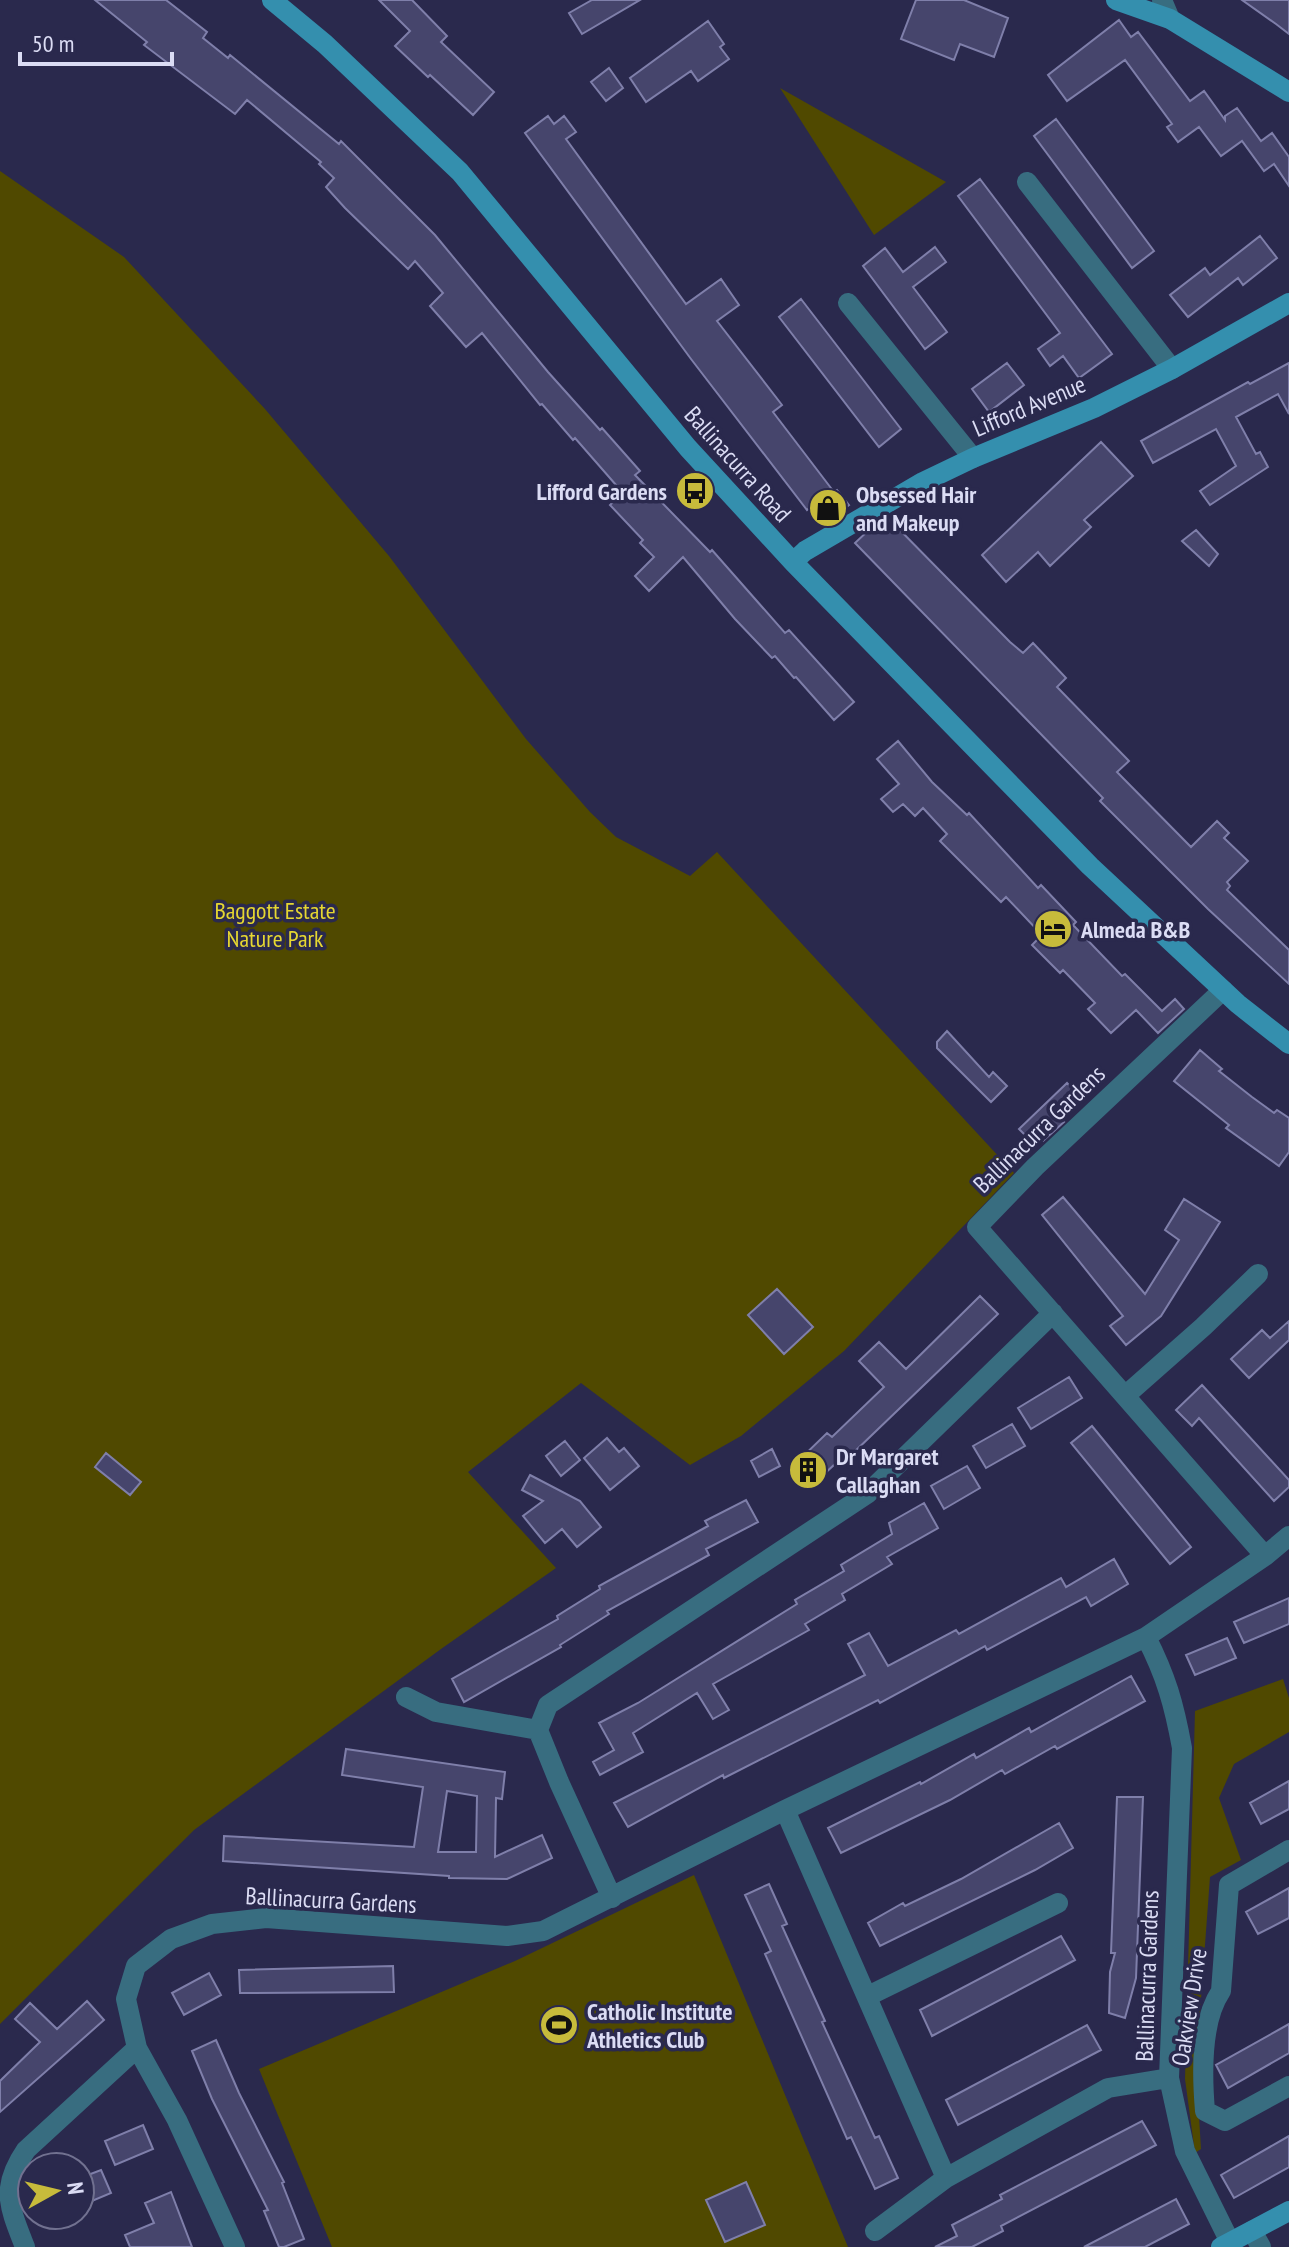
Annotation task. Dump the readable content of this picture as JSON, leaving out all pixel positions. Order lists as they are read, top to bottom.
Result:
{
  "streets": {
    "main road": ["Lifford Avenue", "Ballinacurra Road"],
    "street": ["Ballinacurra Gardens", "Oakview Drive"]
  },
  "crossings": [
    ["Lifford Avenue", "Ballinacurra Road"],
    ["Ballinacurra Road", "Ballinacurra Gardens"]
  ],
  "parks": ["Baggott Estate Nature Park"],
  "places": {
    "bus stop": ["Lifford Gardens"],
    "shop": ["Obsessed Hair and Makeup"],
    "hotel": ["Almeda B&B"],
    "building": ["Dr Margaret Callaghan"],
    "sports": ["Catholic Institute Athletics Club"]
  },
  "scale_bar": "50 m",
  "north": "right"
}
